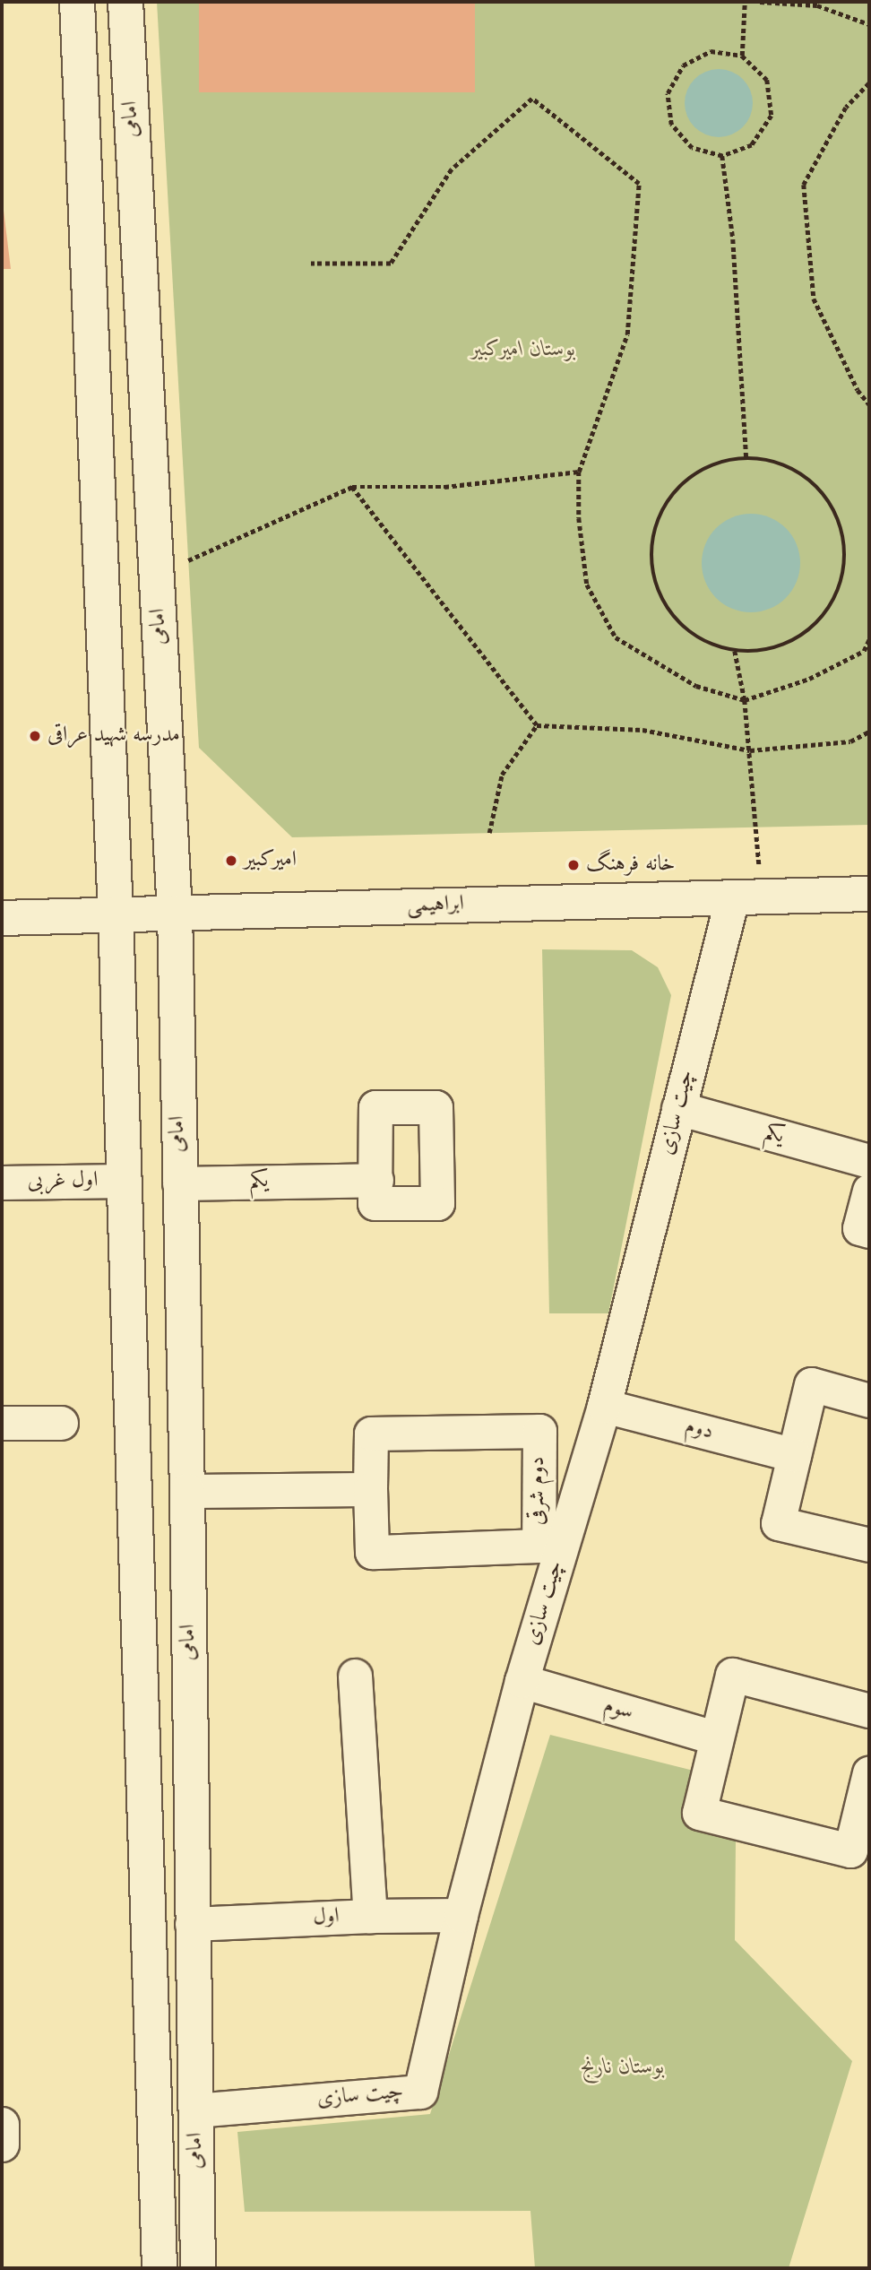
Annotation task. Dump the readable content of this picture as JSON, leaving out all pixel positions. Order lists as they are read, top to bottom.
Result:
{
  "streets": {
    "main road": ["امامی", "ابراهیمی"],
    "street": [
      "چیت سازی",
      "یکم",
      "اول غربی",
      "دوم",
      "دوم شرقی",
      "سوم",
      "اول"
    ]
  },
  "crossings": [
    ["امامی", "ابراهیمی"],
    ["امامی", "چیت سازی"],
    ["امامی", "یکم"],
    ["امامی", "اول غربی"],
    ["امامی", "اول"],
    ["ابراهیمی", "چیت سازی"],
    ["چیت سازی", "یکم"],
    ["چیت سازی", "دوم"],
    ["چیت سازی", "سوم"],
    ["چیت سازی", "اول"]
  ],
  "parks": ["بوستان امیرکبیر", "بوستان نارنج"],
  "places": ["مدرسه شهید عراقی", "امیرکبیر", "خانه فرهنگ"]
}
